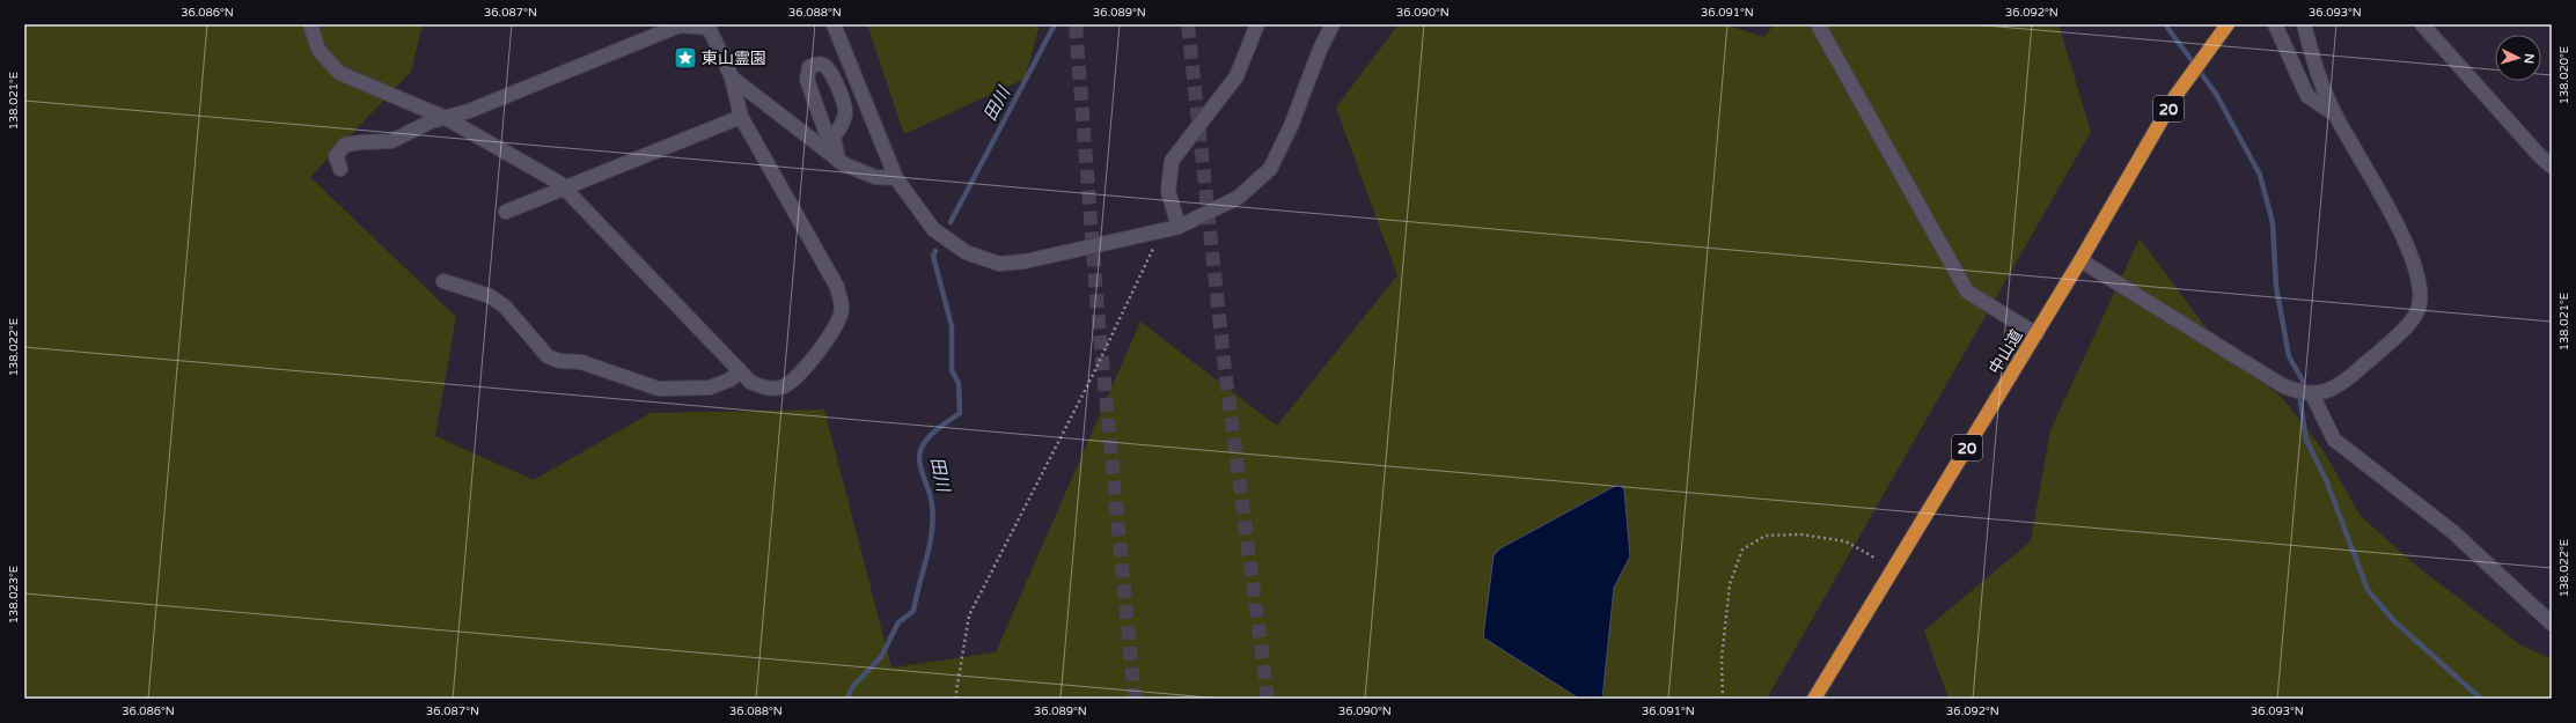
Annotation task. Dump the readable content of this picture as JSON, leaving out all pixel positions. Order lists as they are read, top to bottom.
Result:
{
  "streets": {
    "highway": ["20", "中山道"]
  },
  "water": ["田川"],
  "places": {
    "place": ["東山霊園"]
  },
  "north": "right",
  "coordinates": [
    "36.086°N",
    "36.087°N",
    "36.088°N",
    "36.089°N",
    "36.090°N",
    "36.091°N",
    "36.092°N",
    "36.093°N",
    "138.020°E",
    "138.021°E",
    "138.022°E",
    "138.023°E"
  ]
}
